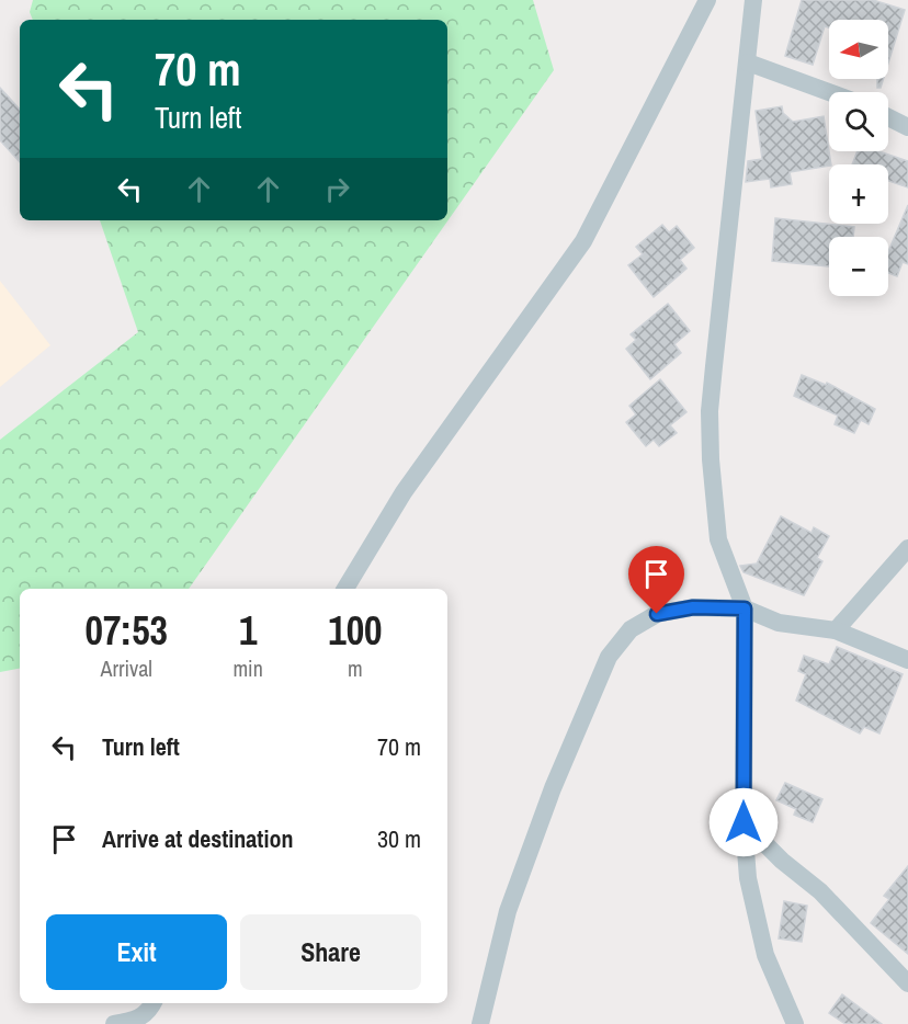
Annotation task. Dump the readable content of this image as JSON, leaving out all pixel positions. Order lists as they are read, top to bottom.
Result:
{
  "north": "left",
  "page": {
    "map_buttons": ["+", "−"],
    "turn": ["70 m", "Turn left"],
    "eta": [
      "07:53",
      "Arrival",
      "1",
      "min",
      "100",
      "m"
    ],
    "list": [
      {
        "name": "Turn left",
        "value": "70 m"
      },
      {
        "name": "Arrive at destination",
        "value": "30 m"
      }
    ],
    "buttons": ["Exit", "Share"]
  }
}
